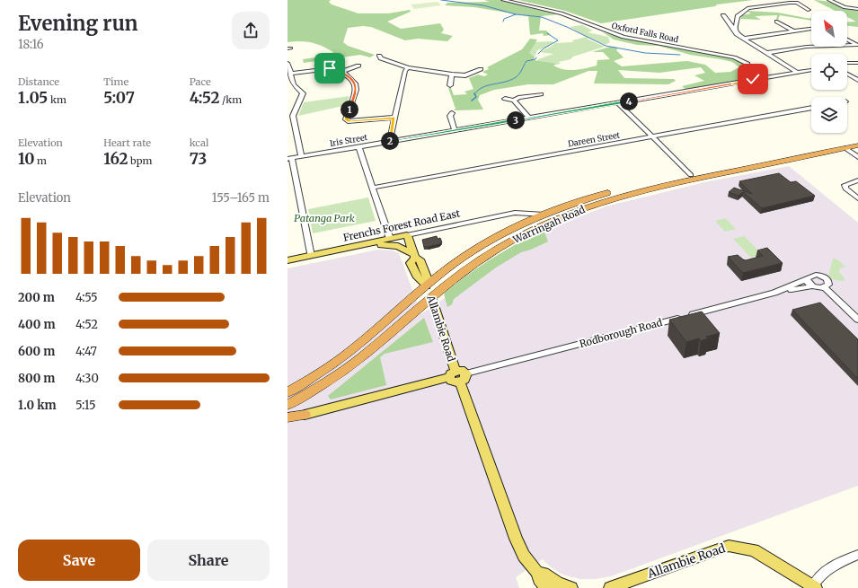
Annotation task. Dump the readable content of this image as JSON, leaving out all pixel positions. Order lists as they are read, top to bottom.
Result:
{
  "streets": {
    "highway": ["Warringah Road", "Allambie Road"],
    "main road": ["Frenchs Forest Road East", "Rodborough Road"],
    "street": ["Oxford Falls Road", "Dareen Street", "Iris Street"]
  },
  "crossings": [
    ["Oxford Falls Road", "Iris Street"],
    ["Warringah Road", "Frenchs Forest Road East"],
    ["Warringah Road", "Allambie Road"],
    ["Frenchs Forest Road East", "Allambie Road"],
    ["Allambie Road", "Rodborough Road"]
  ],
  "parks": ["Patanga Park"],
  "north": "top left",
  "page": {
    "heading": ["Evening run", "18:16"],
    "stats": [
      ["Distance", "1.05 km"],
      ["Time", "5:07"],
      ["Pace", "4:52 /km"],
      ["Elevation", "10 m"],
      ["Heart rate", "162 bpm"],
      ["kcal", "73"]
    ],
    "pins": [
      "4",
      "1",
      "3",
      "2"
    ],
    "chart": ["Elevation", "155–165 m"],
    "list": [
      {
        "name": "200 m",
        "note": "4:55"
      },
      {
        "name": "400 m",
        "note": "4:52"
      },
      {
        "name": "600 m",
        "note": "4:47"
      },
      {
        "name": "800 m",
        "note": "4:30"
      },
      {
        "name": "1.0 km",
        "note": "5:15"
      }
    ],
    "buttons": ["Save", "Share"]
  }
}
